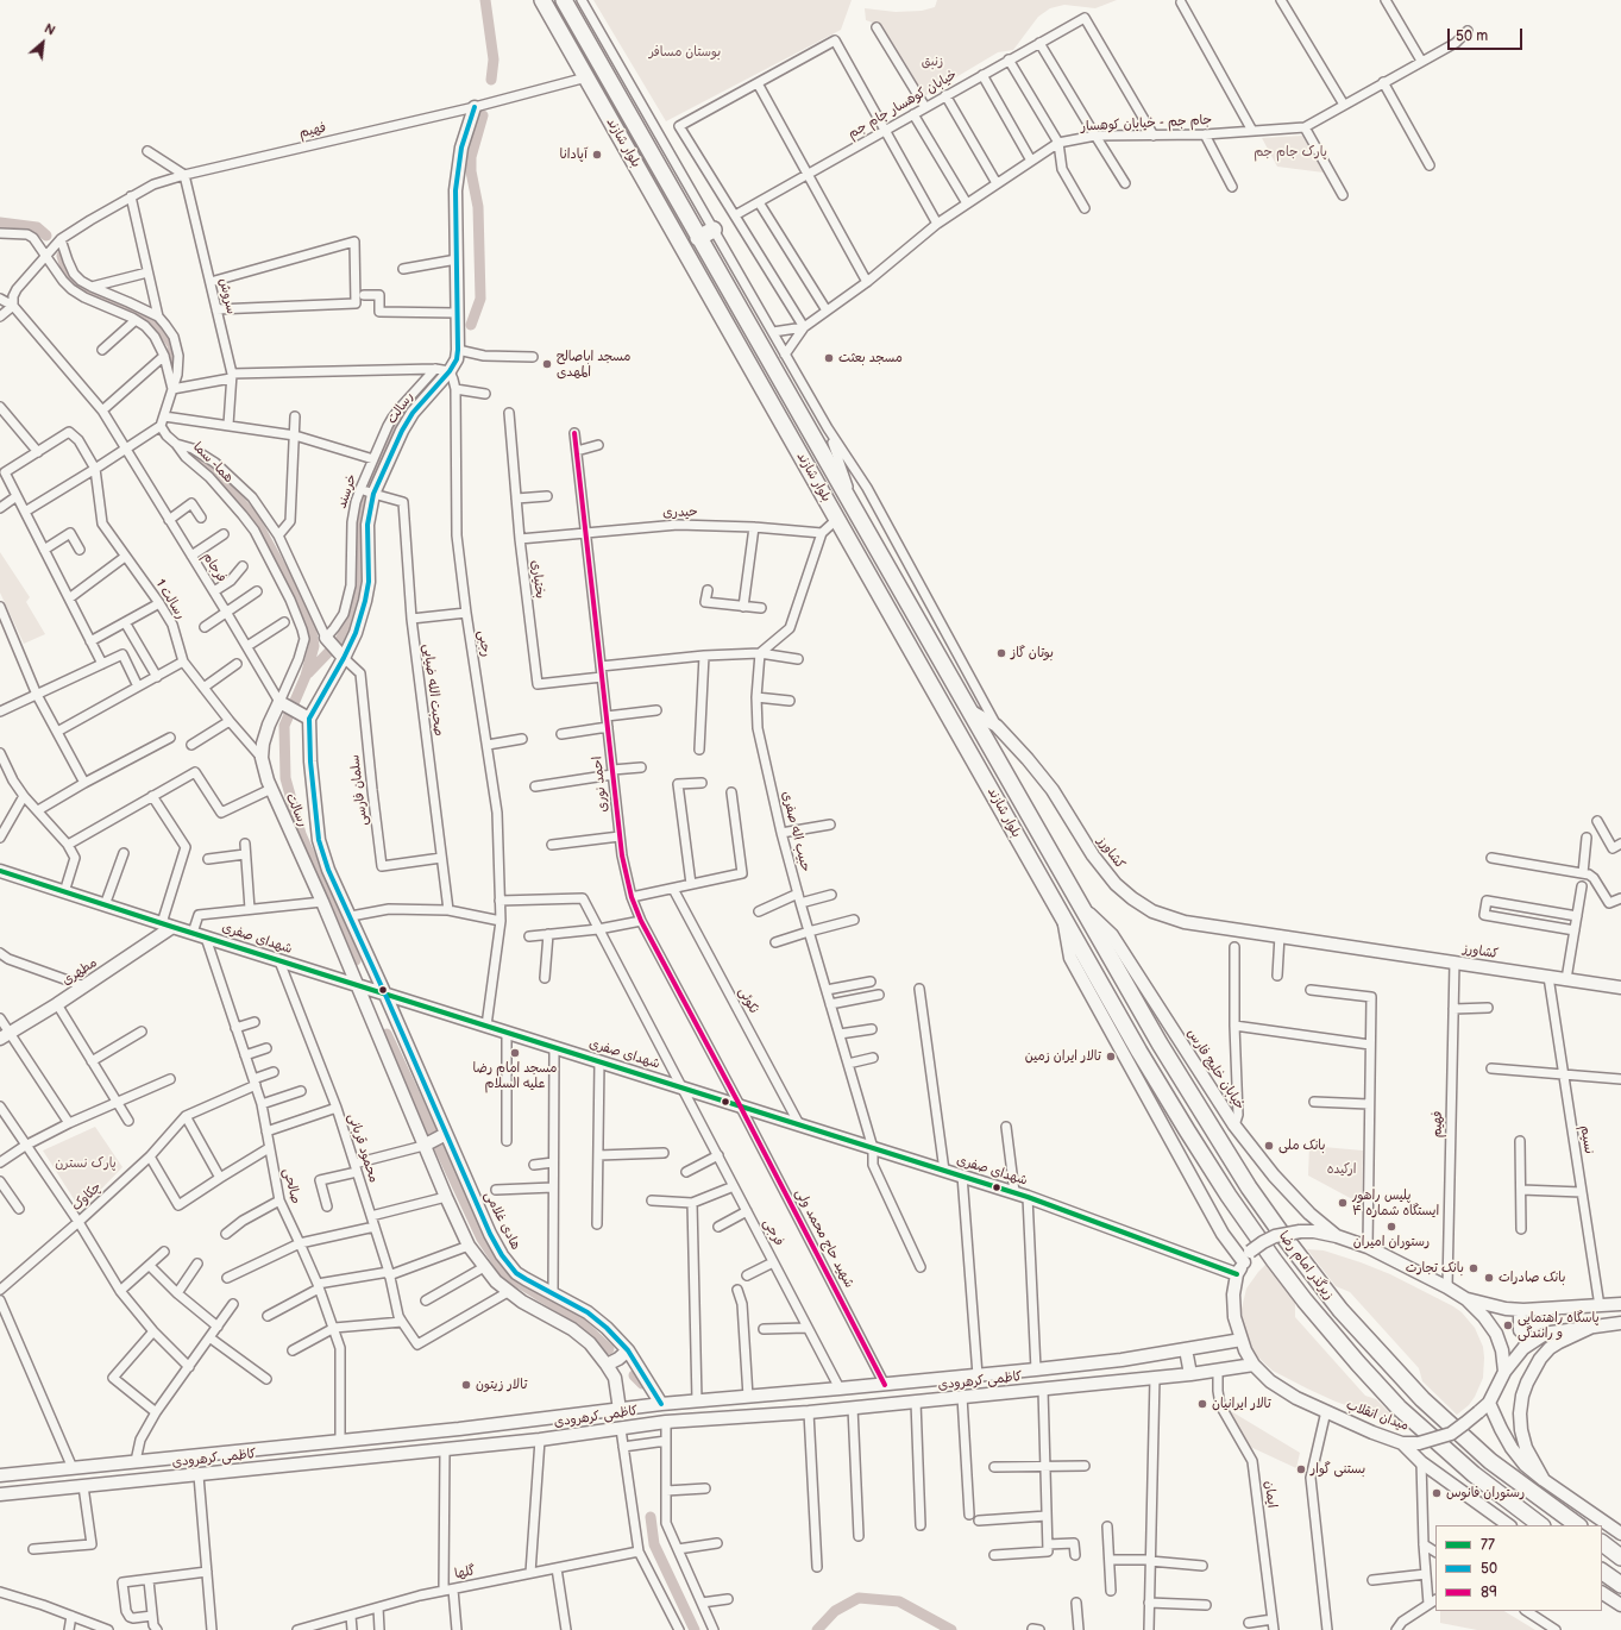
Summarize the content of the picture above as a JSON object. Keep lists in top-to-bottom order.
{
  "streets": {
    "highway": ["بلوار شازند", "زیرگذر امام رضا"],
    "main road": [
      "رسالت",
      "کشاورز",
      "شهدای صفری",
      "مطهری",
      "خیابان خلیج فارس",
      "هادی غلامی",
      "کاظمی کرهرودی",
      "میدان انقلاب"
    ],
    "street": [
      "خیابان کوهسار جام جم",
      "جام جم - خیابان کوهسار",
      "فهیم",
      "سروش",
      "هما- سما",
      "خرسند",
      "حیدری",
      "فرجام",
      "بختیاری",
      "رسالت 1",
      "رجبی",
      "صحبت الله ضیایی",
      "احمد نوری",
      "سلمان فارسی",
      "حبیب اله صفری",
      "نکوئی",
      "نسیم",
      "محمود قربانی",
      "صالحی",
      "چکاوک",
      "فرجی",
      "شهید حاج محمد ولی",
      "ایمان",
      "گلها"
    ]
  },
  "crossings": [
    ["خیابان کوهسار جام جم", "جام جم - خیابان کوهسار"],
    ["فهیم", "بلوار شازند"],
    ["فهیم", "سروش"],
    ["فهیم", "رسالت"],
    ["فهیم", "کشاورز"],
    ["فهیم", "میدان انقلاب"],
    ["بلوار شازند", "کشاورز"],
    ["بلوار شازند", "خیابان خلیج فارس"],
    ["بلوار شازند", "زیرگذر امام رضا"],
    ["رسالت", "هما- سما"],
    ["رسالت", "فرجام"],
    ["رسالت", "رسالت 1"],
    ["رسالت", "رجبی"],
    ["رسالت", "صحبت الله ضیایی"],
    ["رسالت", "سلمان فارسی"],
    ["رسالت", "شهدای صفری"],
    ["رسالت", "هادی غلامی"],
    ["هما- سما", "خرسند"],
    ["هما- سما", "فرجام"],
    ["حیدری", "بختیاری"],
    ["حیدری", "احمد نوری"],
    ["بختیاری", "احمد نوری"],
    ["رجبی", "شهدای صفری"],
    ["رجبی", "فرجی"],
    ["صحبت الله ضیایی", "سلمان فارسی"],
    ["احمد نوری", "شهدای صفری"],
    ["احمد نوری", "شهید حاج محمد ولی"],
    ["حبیب اله صفری", "شهدای صفری"],
    ["کشاورز", "نسیم"],
    ["شهدای صفری", "مطهری"],
    ["شهدای صفری", "نکوئی"],
    ["شهدای صفری", "محمود قربانی"],
    ["شهدای صفری", "صالحی"],
    ["شهدای صفری", "هادی غلامی"],
    ["شهدای صفری", "فرجی"],
    ["شهدای صفری", "شهید حاج محمد ولی"],
    ["شهدای صفری", "میدان انقلاب"],
    ["خیابان خلیج فارس", "میدان انقلاب"],
    ["صالحی", "کاظمی کرهرودی"],
    ["هادی غلامی", "کاظمی کرهرودی"],
    ["فرجی", "کاظمی کرهرودی"],
    ["شهید حاج محمد ولی", "کاظمی کرهرودی"],
    ["کاظمی کرهرودی", "میدان انقلاب"],
    ["کاظمی کرهرودی", "ایمان"]
  ],
  "parks": [
    "بوستان مسافر",
    "زنبق",
    "پارک جام جم",
    "پارک نسترن",
    "ارکیده"
  ],
  "places": [
    "آپادانا",
    "مسجد بعثت",
    "مسجد اباصالح المهدی",
    "بوتان گاز",
    "مسجد امام رضا علیه السلام",
    "تالار ایران زمین",
    "بانک ملی",
    "پلیس راهور ایستگاه شماره ۴",
    "رستوران امیران",
    "بانک تجارت",
    "بانک صادرات",
    "پاسگاه راهنمایی و رانندگی",
    "تالار زیتون",
    "تالار ایرانیان",
    "بستنی گوار",
    "رستوران فانوس"
  ],
  "lines": ["transit line 50", "transit line 89", "transit line 77"],
  "legend": ["77", "50", "89"],
  "scale_bar": "50 m",
  "north": "top right"
}
